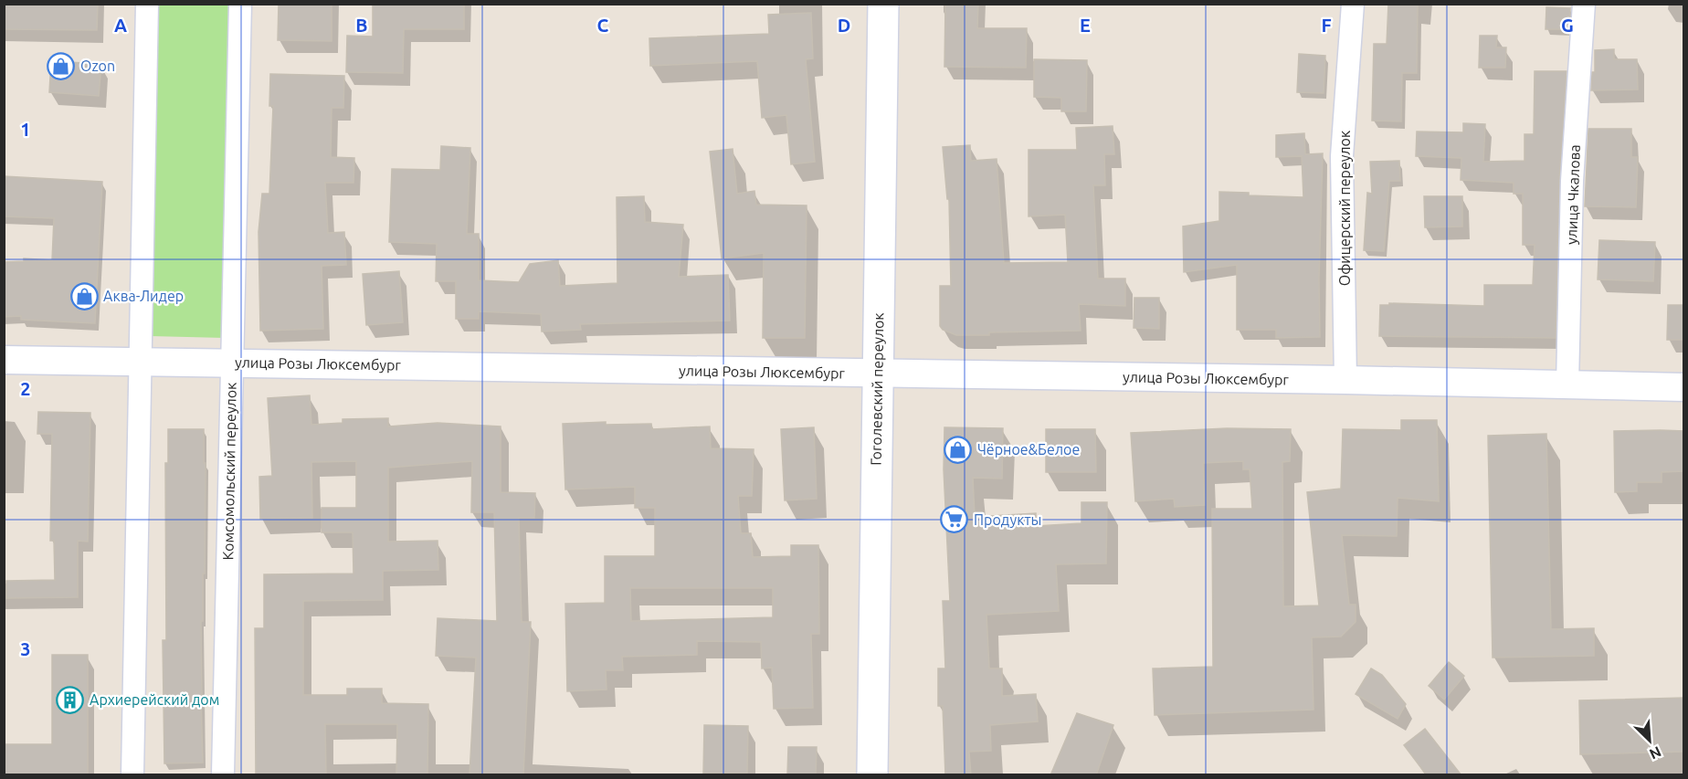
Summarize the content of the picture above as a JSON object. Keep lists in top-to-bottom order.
{
  "streets": {
    "main road": ["Гоголевский переулок"],
    "street": [
      "улица Чкалова",
      "Офицерский переулок",
      "улица Розы Люксембург",
      "Комсомольский переулок"
    ]
  },
  "crossings": [
    ["улица Чкалова", "улица Розы Люксембург"],
    ["Офицерский переулок", "улица Розы Люксембург"],
    ["улица Розы Люксембург", "Гоголевский переулок"],
    ["улица Розы Люксембург", "Комсомольский переулок"]
  ],
  "places": {
    "shop": ["Ozon", "Аква-Лидер", "Чёрное&Белое"],
    "supermarket": ["Продукты"],
    "building": ["Архиерейский дом"]
  },
  "north": "bottom right",
  "grid": {
    "columns": [
      "A",
      "B",
      "C",
      "D",
      "E",
      "F",
      "G"
    ],
    "rows": ["1", "2", "3"]
  }
}
